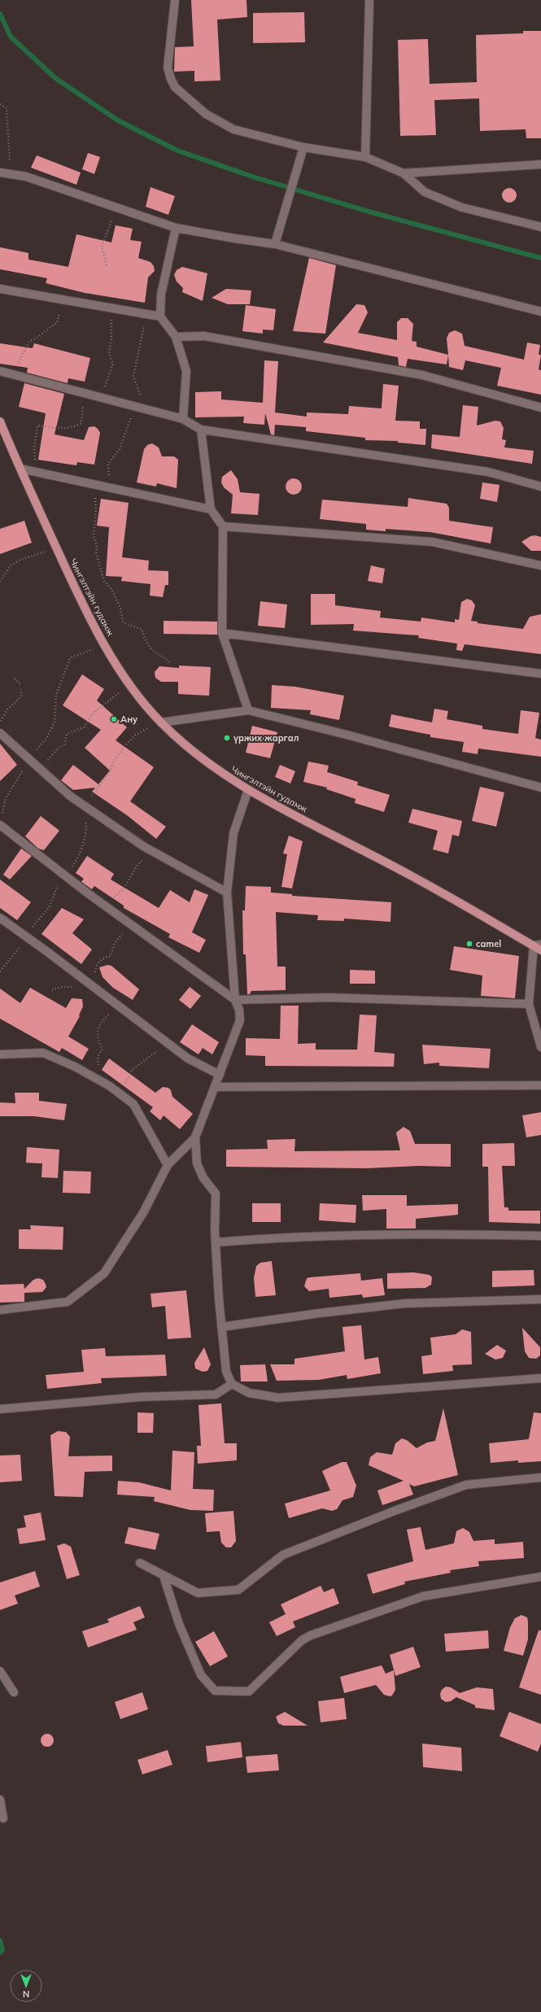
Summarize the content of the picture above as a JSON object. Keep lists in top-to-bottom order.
{
  "streets": {
    "main road": ["Чингэлтэйн гудамж"]
  },
  "places": ["Ану", "үржих жаргал", "camel"],
  "north": "bottom"
}
